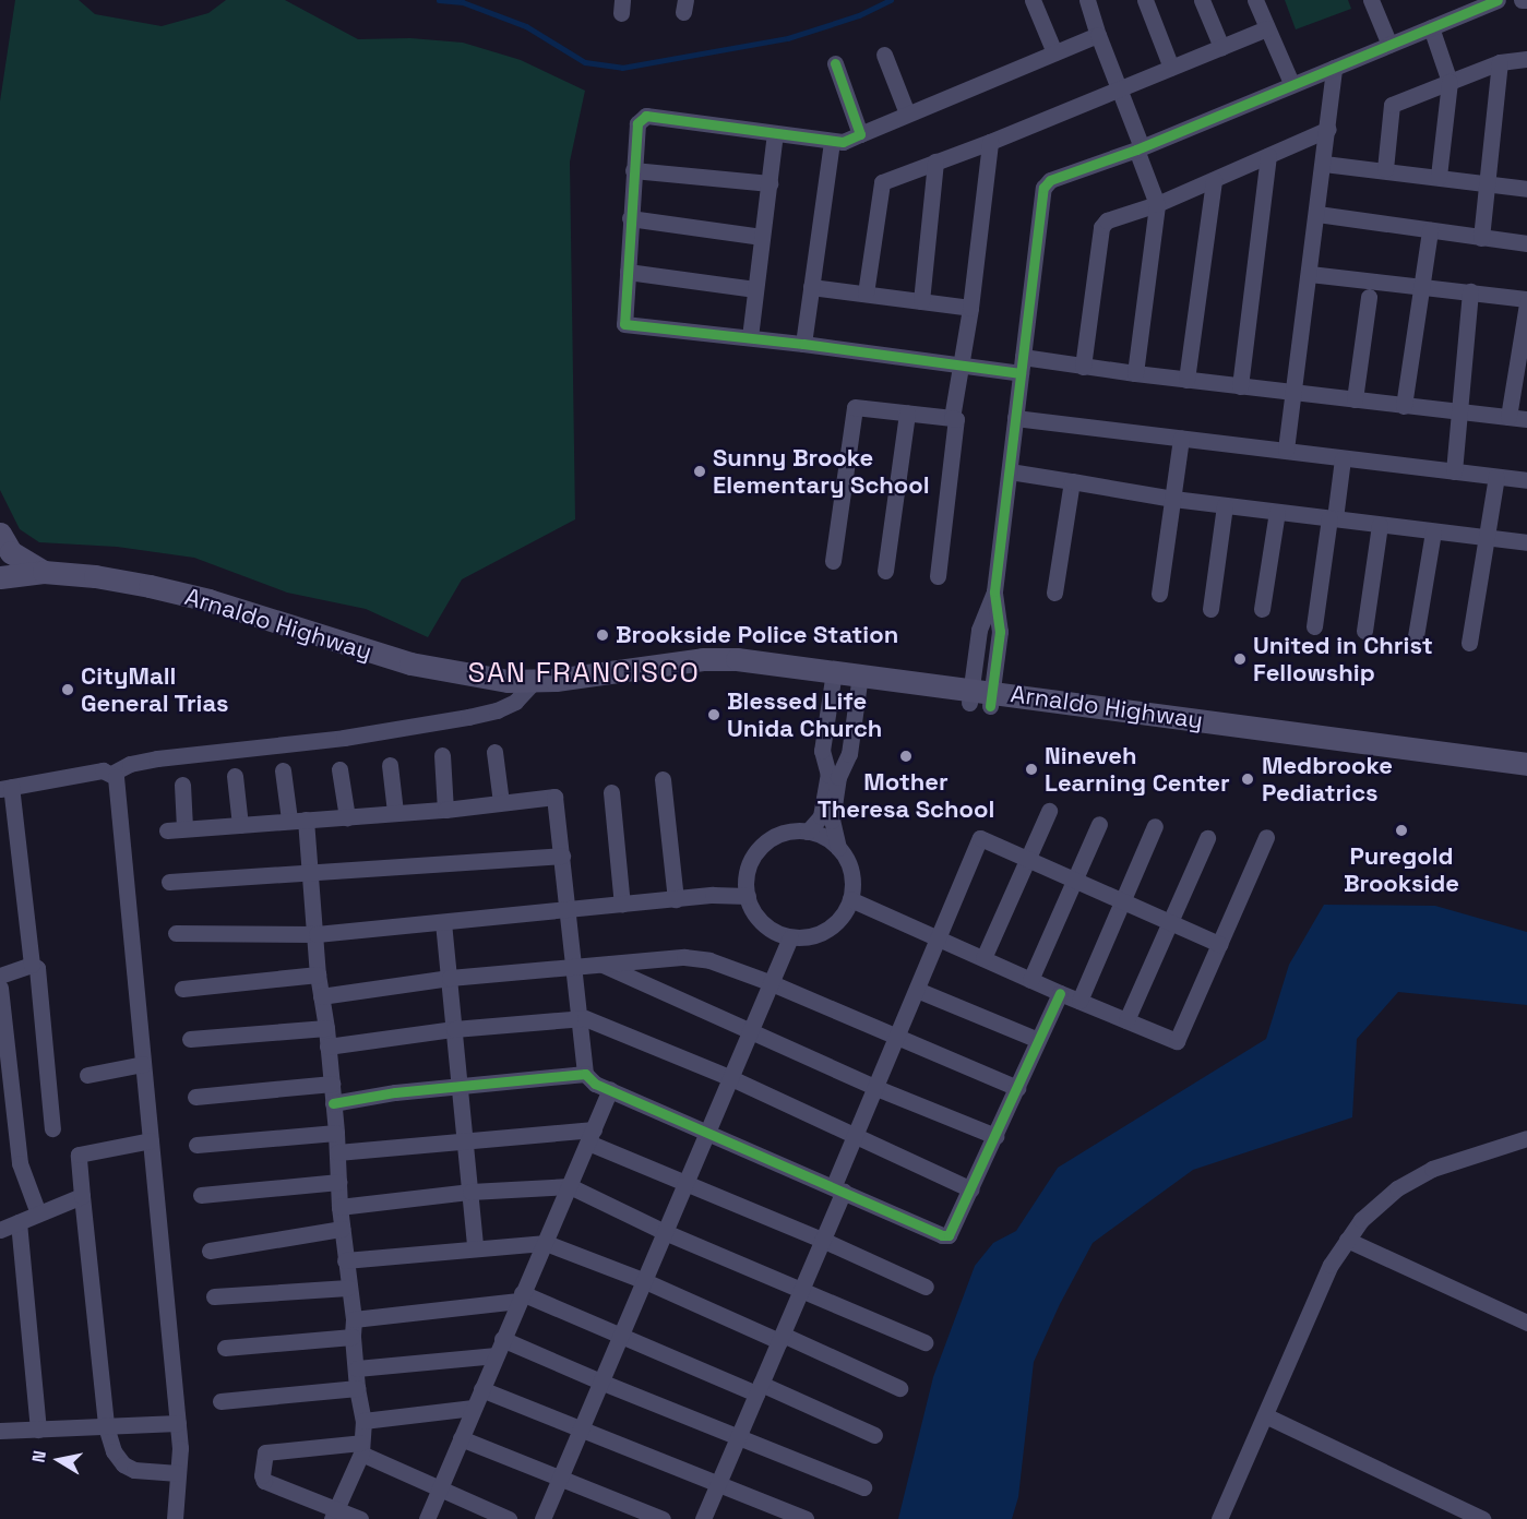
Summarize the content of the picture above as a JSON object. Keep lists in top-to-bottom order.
{
  "streets": {
    "main road": ["Arnaldo Highway"]
  },
  "districts": ["SAN FRANCISCO"],
  "places": [
    "Sunny Brooke Elementary School",
    "Brookside Police Station",
    "United in Christ Fellowship",
    "CityMall General Trias",
    "Blessed Life Unida Church",
    "Mother Theresa School",
    "Nineveh Learning Center",
    "Medbrooke Pediatrics",
    "Puregold Brookside"
  ],
  "north": "left"
}
